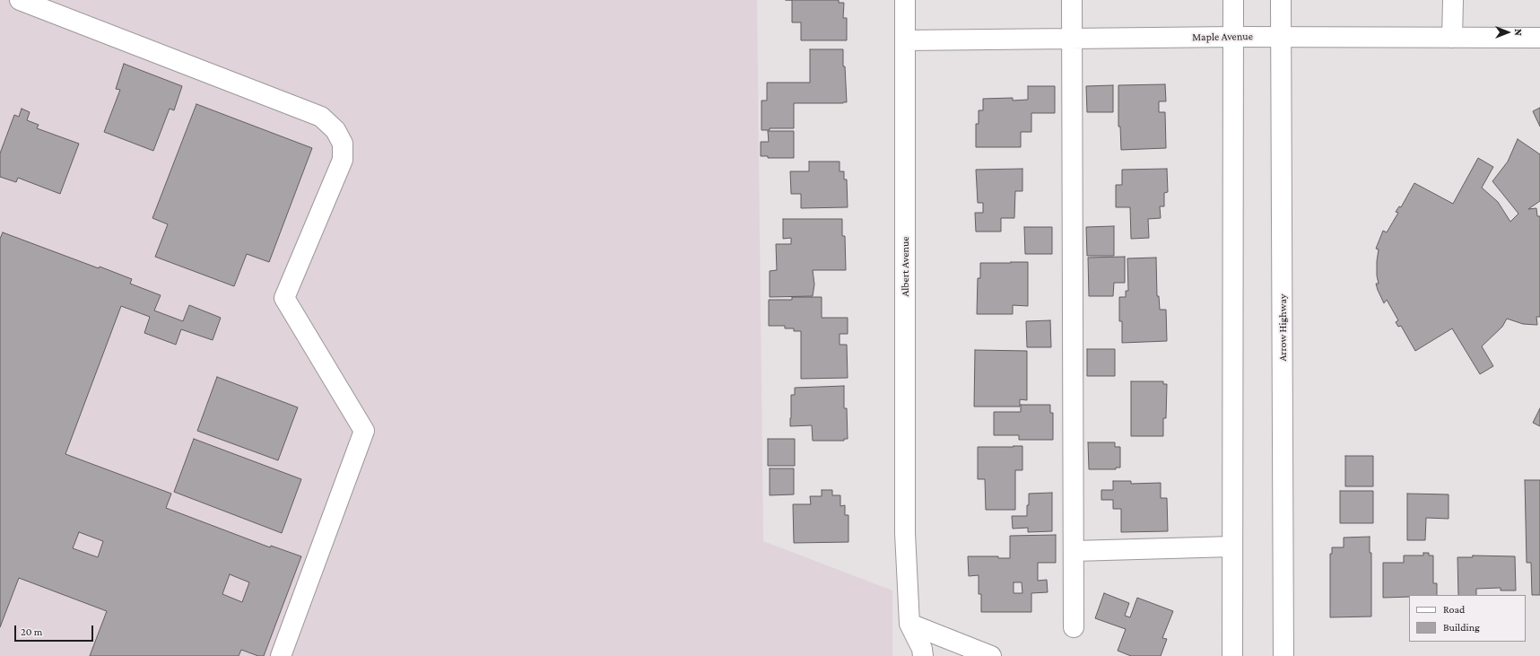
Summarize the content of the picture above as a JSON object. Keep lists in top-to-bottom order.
{
  "streets": {
    "main road": ["Maple Avenue", "Albert Avenue", "Arrow Highway"]
  },
  "crossings": [
    ["Maple Avenue", "Albert Avenue"],
    ["Maple Avenue", "Arrow Highway"]
  ],
  "legend": ["Road", "Building"],
  "scale_bar": "20 m",
  "north": "right"
}
